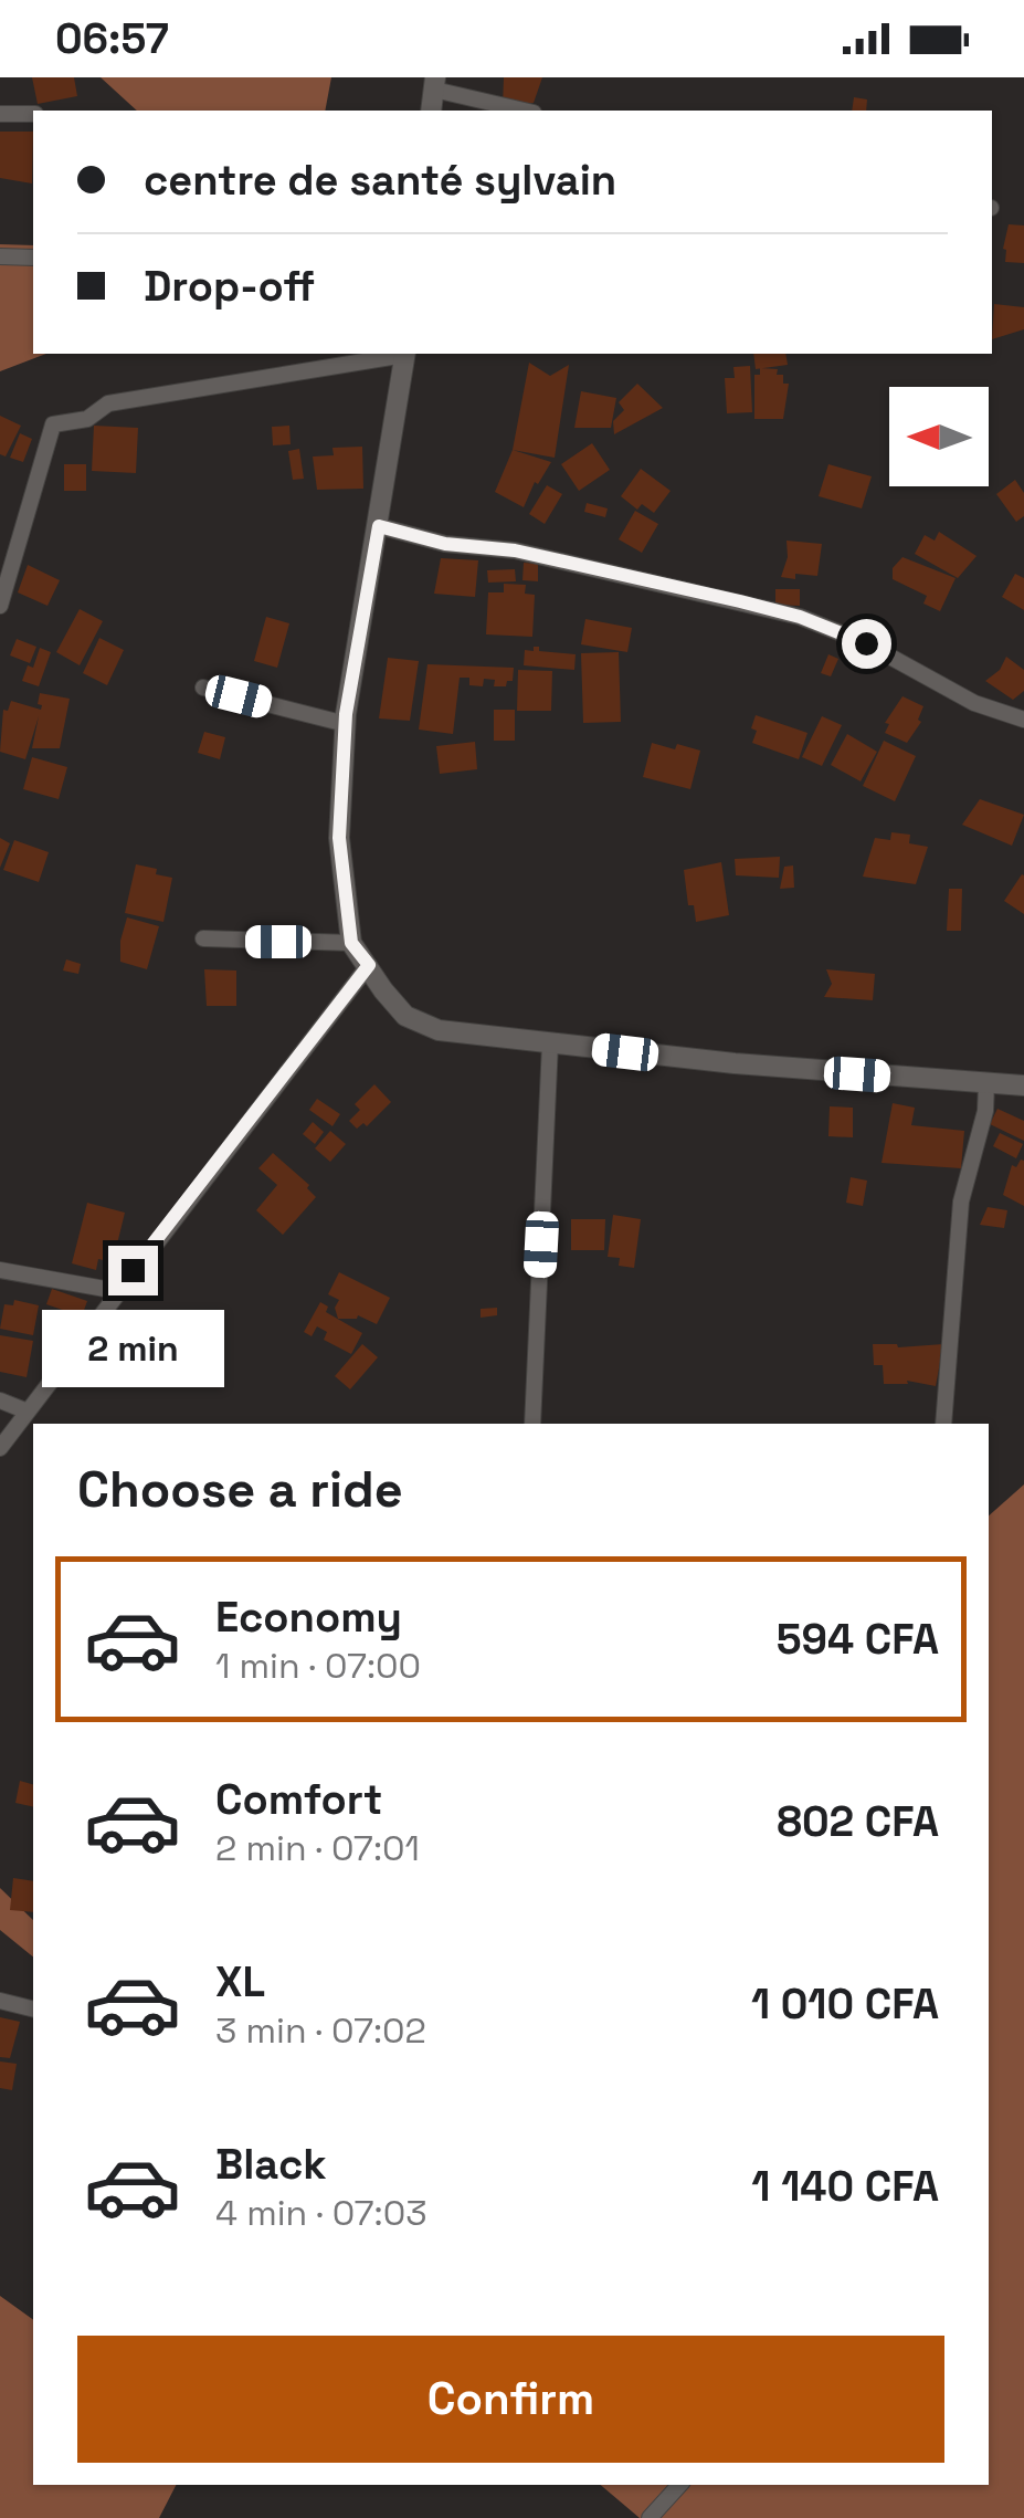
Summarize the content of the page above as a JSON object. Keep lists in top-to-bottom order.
{
  "north": "left",
  "page": {
    "status": "06:57",
    "banner": ["centre de santé sylvain", "Drop-off"],
    "bubble": "2 min",
    "heading": "Choose a ride",
    "list": [
      {
        "name": "Economy",
        "note": "1 min · 07:00",
        "value": "594 CFA"
      },
      {
        "name": "Comfort",
        "note": "2 min · 07:01",
        "value": "802 CFA"
      },
      {
        "name": "XL",
        "note": "3 min · 07:02",
        "value": "1 010 CFA"
      },
      {
        "name": "Black",
        "note": "4 min · 07:03",
        "value": "1 140 CFA"
      }
    ],
    "buttons": "Confirm"
  }
}
